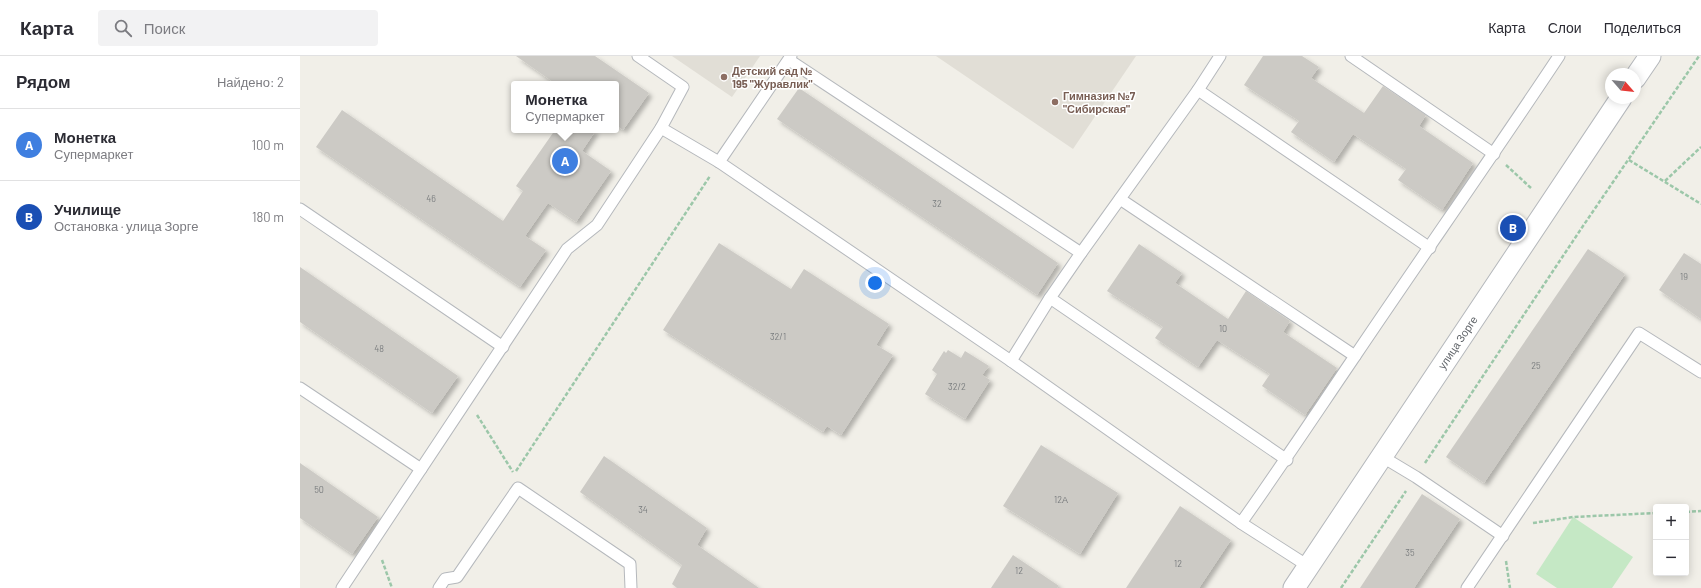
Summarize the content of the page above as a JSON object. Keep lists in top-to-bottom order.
{
  "streets": {
    "street": ["улица Зорге"]
  },
  "places": ["Детский сад № 195 \"Журавлик\"", "Гимназия №7 \"Сибирская\""],
  "house_numbers": [
    "46",
    "32",
    "19",
    "10",
    "32/1",
    "48",
    "25",
    "32/2",
    "50",
    "12А",
    "34",
    "35",
    "12",
    "12"
  ],
  "north": "bottom right",
  "page": {
    "header": "Карта",
    "search": "Поиск",
    "nav": ["Карта", "Слои", "Поделиться"],
    "heading": ["Рядом", "Найдено: 2"],
    "popup": ["Монетка", "Супермаркет"],
    "list": [
      {
        "mark": "A",
        "name": "Монетка",
        "note": "Супермаркет",
        "value": "100 m"
      },
      {
        "mark": "B",
        "name": "Училище",
        "note": "Остановка · улица Зорге",
        "value": "180 m"
      }
    ],
    "pins": ["A", "B"],
    "map_buttons": ["+", "−"]
  }
}
